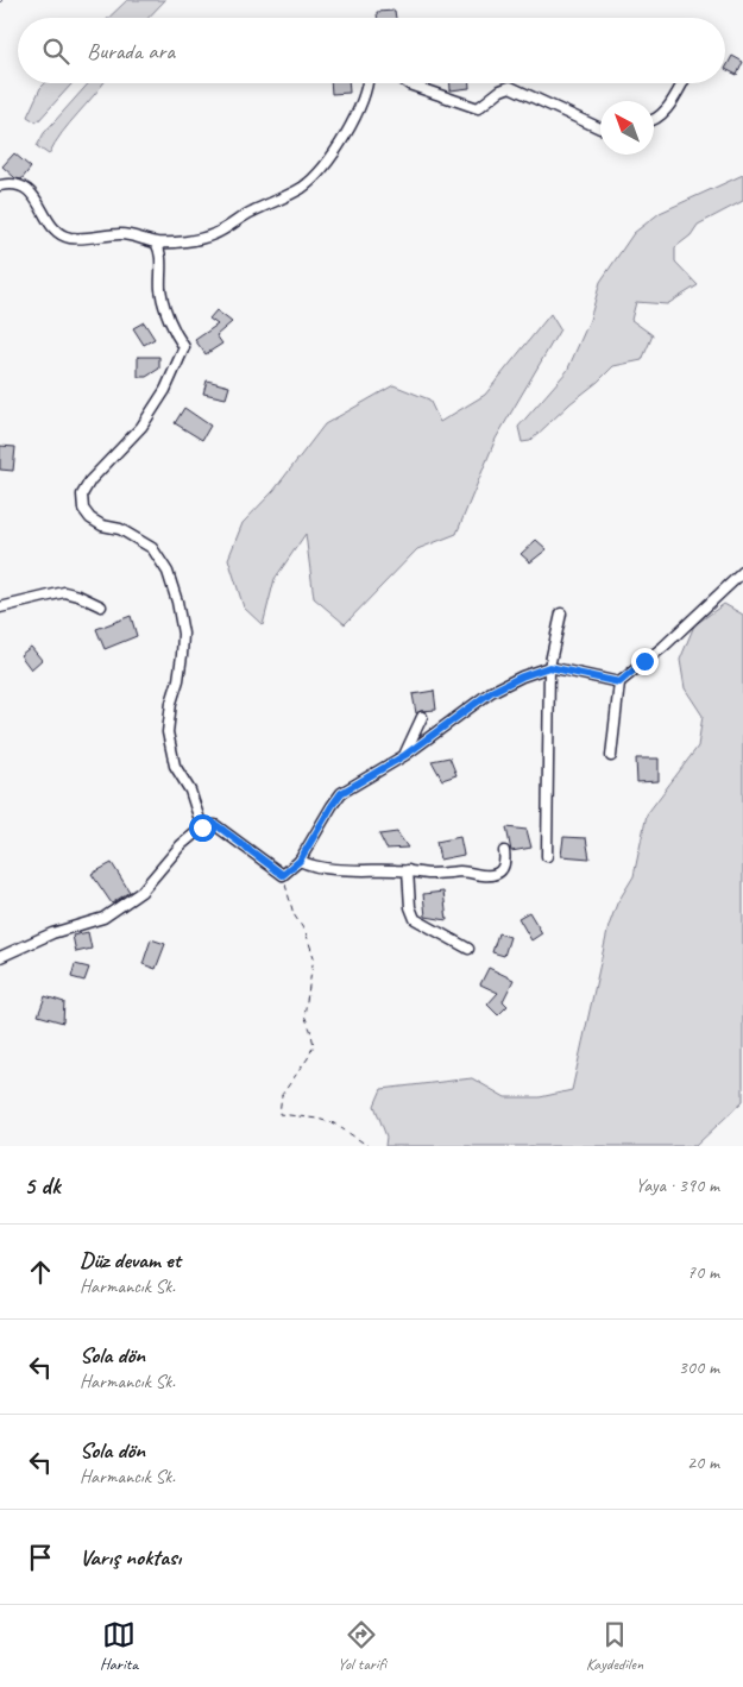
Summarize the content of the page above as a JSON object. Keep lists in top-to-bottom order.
{
  "north": "top left",
  "page": {
    "search": "Burada ara",
    "heading": ["5 dk", "Yaya · 390 m"],
    "list": [
      ["Düz devam et", "Harmancık Sk.", "70 m"],
      ["Sola dön", "Harmancık Sk.", "300 m"],
      ["Sola dön", "Harmancık Sk.", "20 m"],
      "Varış noktası"
    ],
    "nav": ["Harita", "Yol tarifi", "Kaydedilen"]
  }
}
